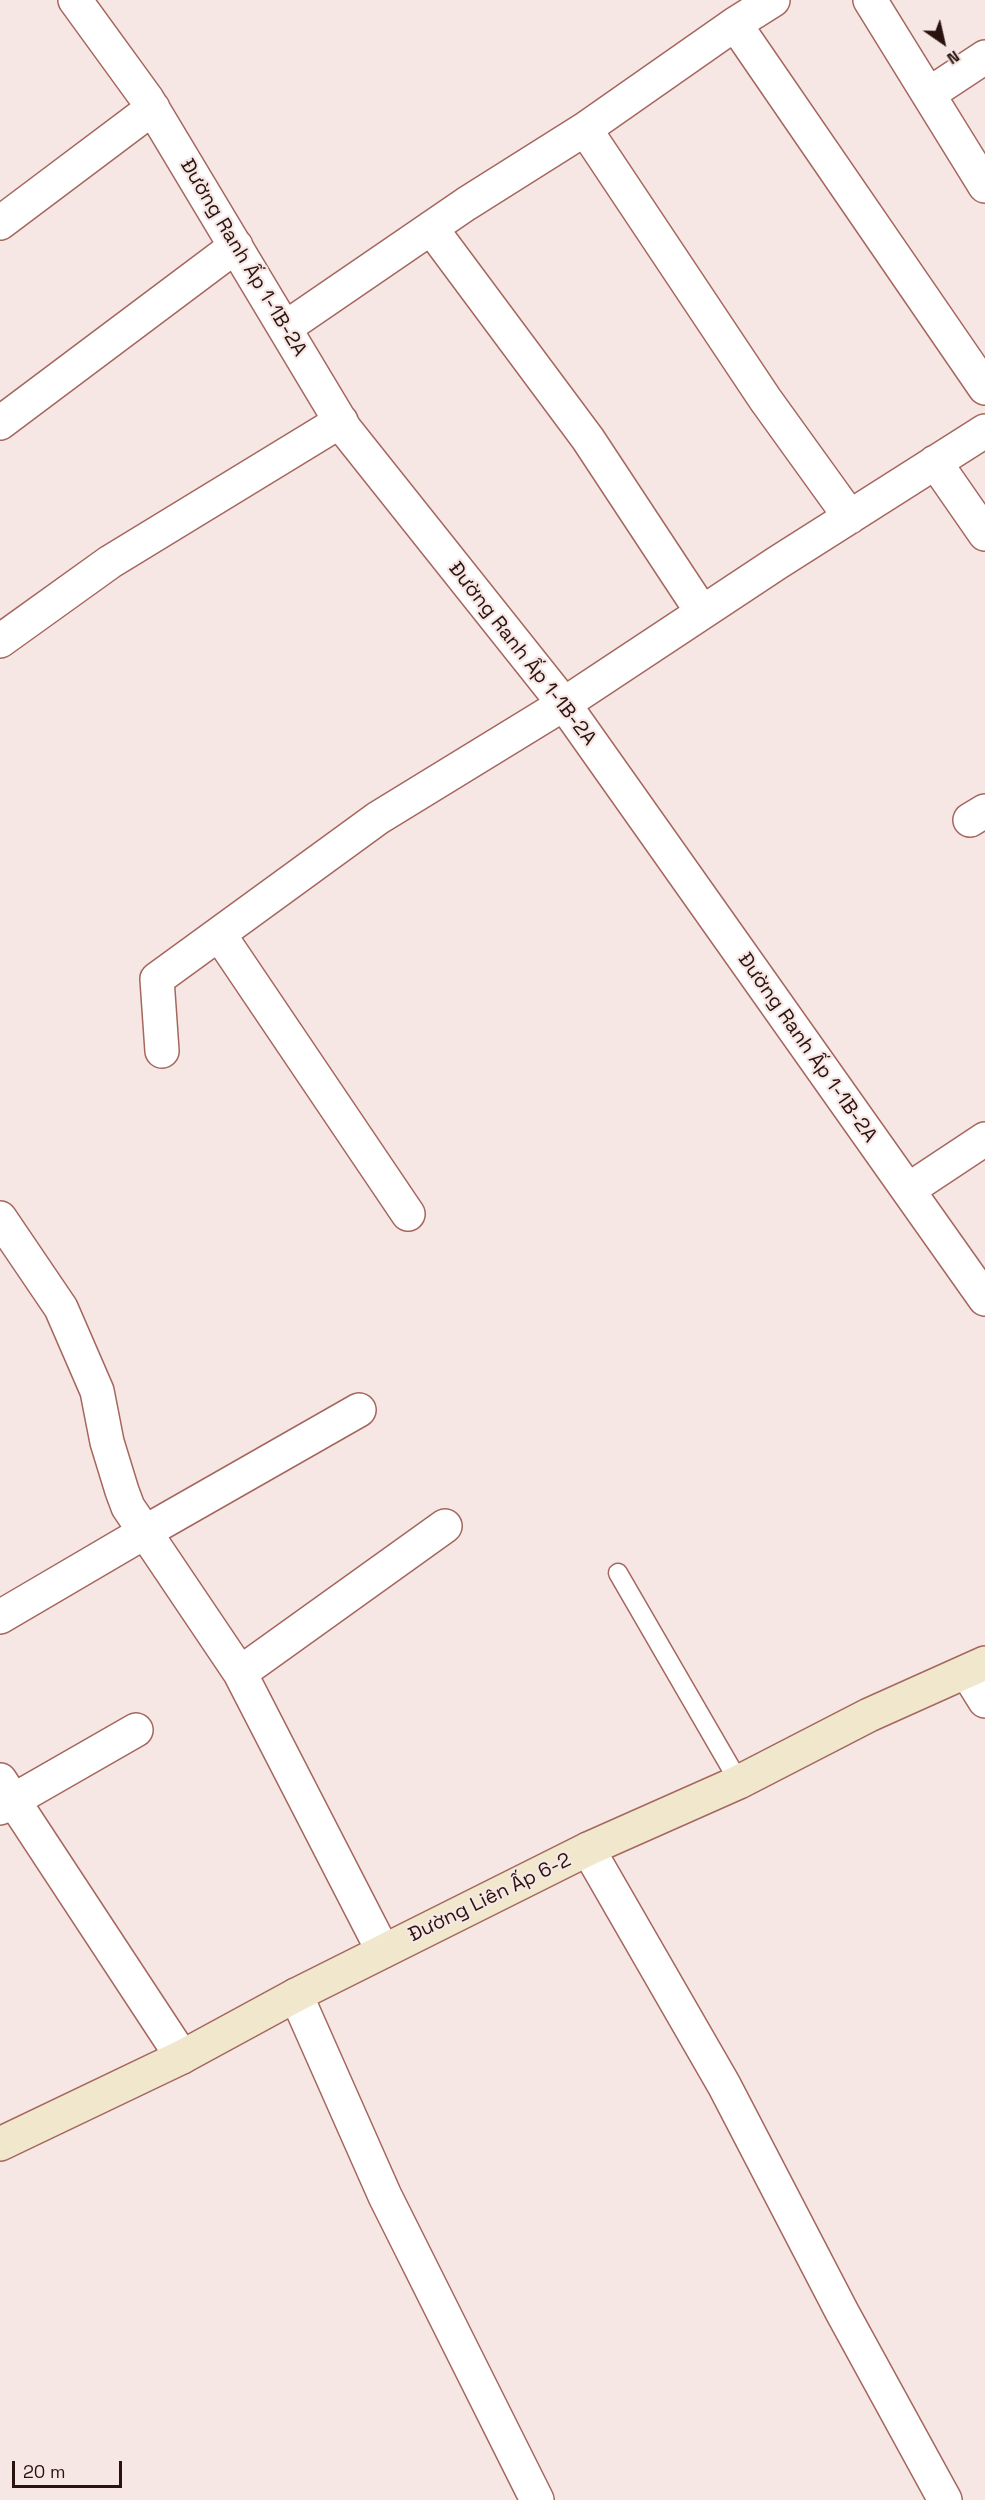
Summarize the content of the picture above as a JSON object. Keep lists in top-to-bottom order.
{
  "streets": {
    "street": ["Đường Ranh Ấp 1-1B-2A", "Đường Liên Ấp 6-2"]
  },
  "scale_bar": "20 m",
  "north": "bottom right"
}
